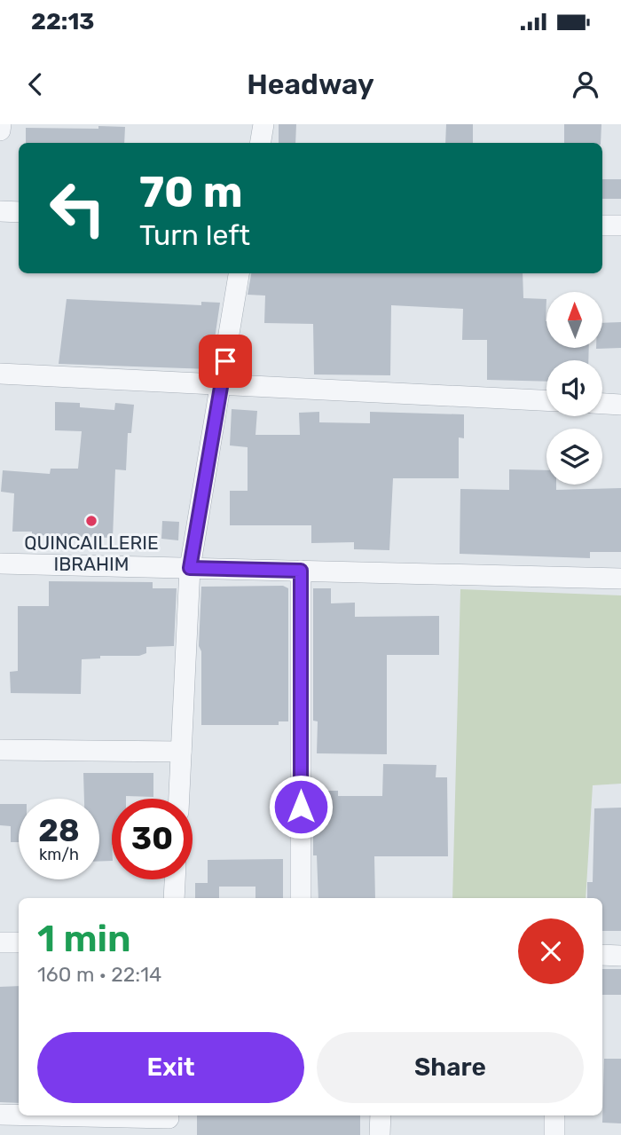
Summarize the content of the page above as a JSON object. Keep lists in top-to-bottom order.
{
  "places": ["QUINCAILLERIE IBRAHIM"],
  "north": "top",
  "page": {
    "status": "22:13",
    "header": "Headway",
    "turn": ["70 m", "Turn left"],
    "speed": "28 km/h",
    "limit": "30",
    "heading": ["1 min", "160 m · 22:14"],
    "buttons": ["Exit", "Share"]
  }
}
